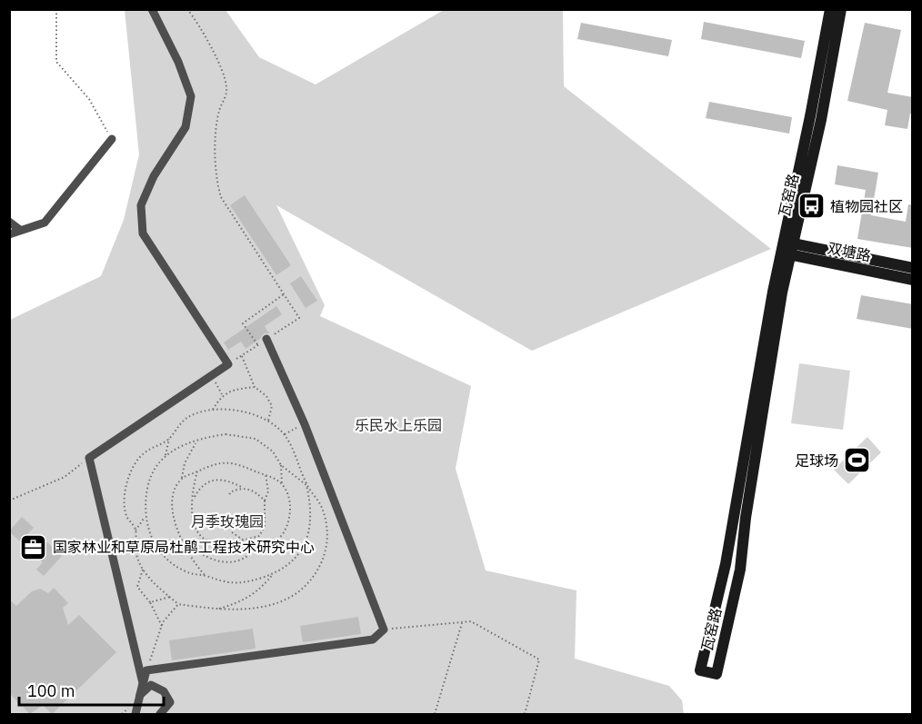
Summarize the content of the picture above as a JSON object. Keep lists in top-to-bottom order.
{
  "streets": {
    "main road": ["瓦窑路", "双塘路"]
  },
  "crossings": [
    ["瓦窑路", "双塘路"]
  ],
  "parks": ["乐民水上乐园", "月季玫瑰园"],
  "places": {
    "bus stop": ["植物园社区"],
    "sports": ["足球场"],
    "office": ["国家林业和草原局杜鹃工程技术研究中心"]
  },
  "scale_bar": "100 m"
}
